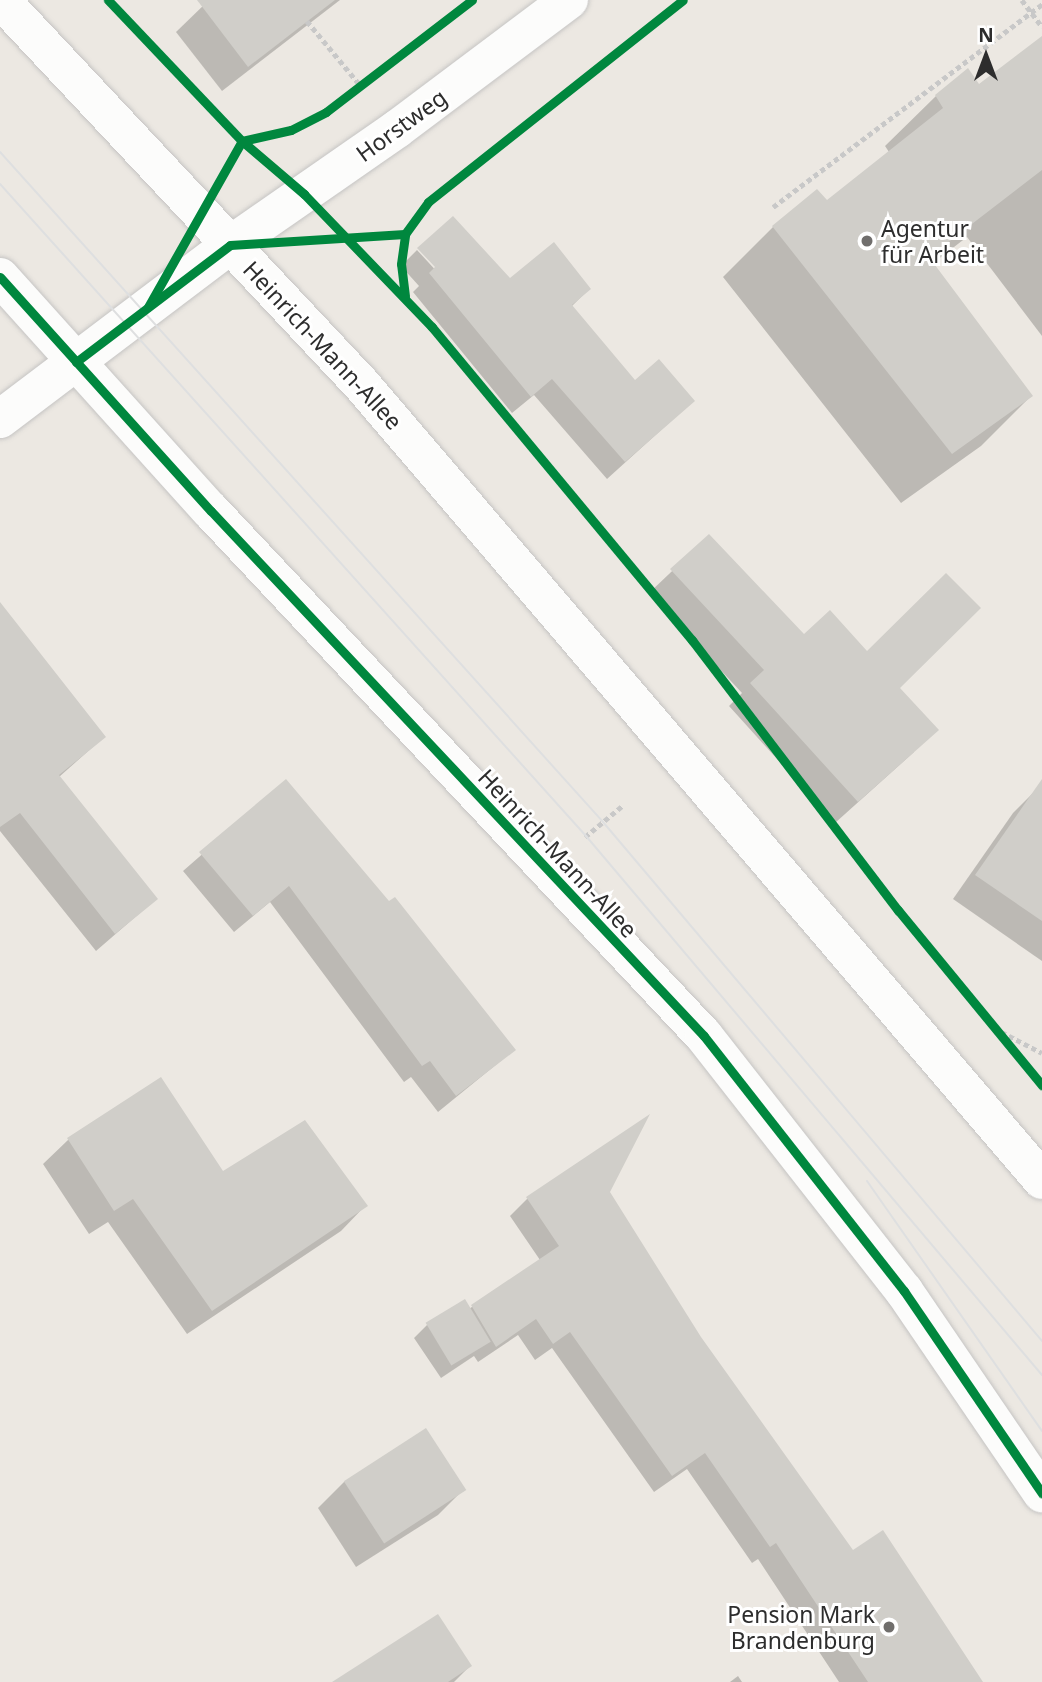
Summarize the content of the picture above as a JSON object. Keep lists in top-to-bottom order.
{
  "streets": {
    "street": ["Horstweg", "Heinrich-Mann-Allee"]
  },
  "crossings": [
    ["Horstweg", "Heinrich-Mann-Allee"]
  ],
  "places": ["Agentur für Arbeit", "Pension Mark Brandenburg"],
  "north": "top"
}
